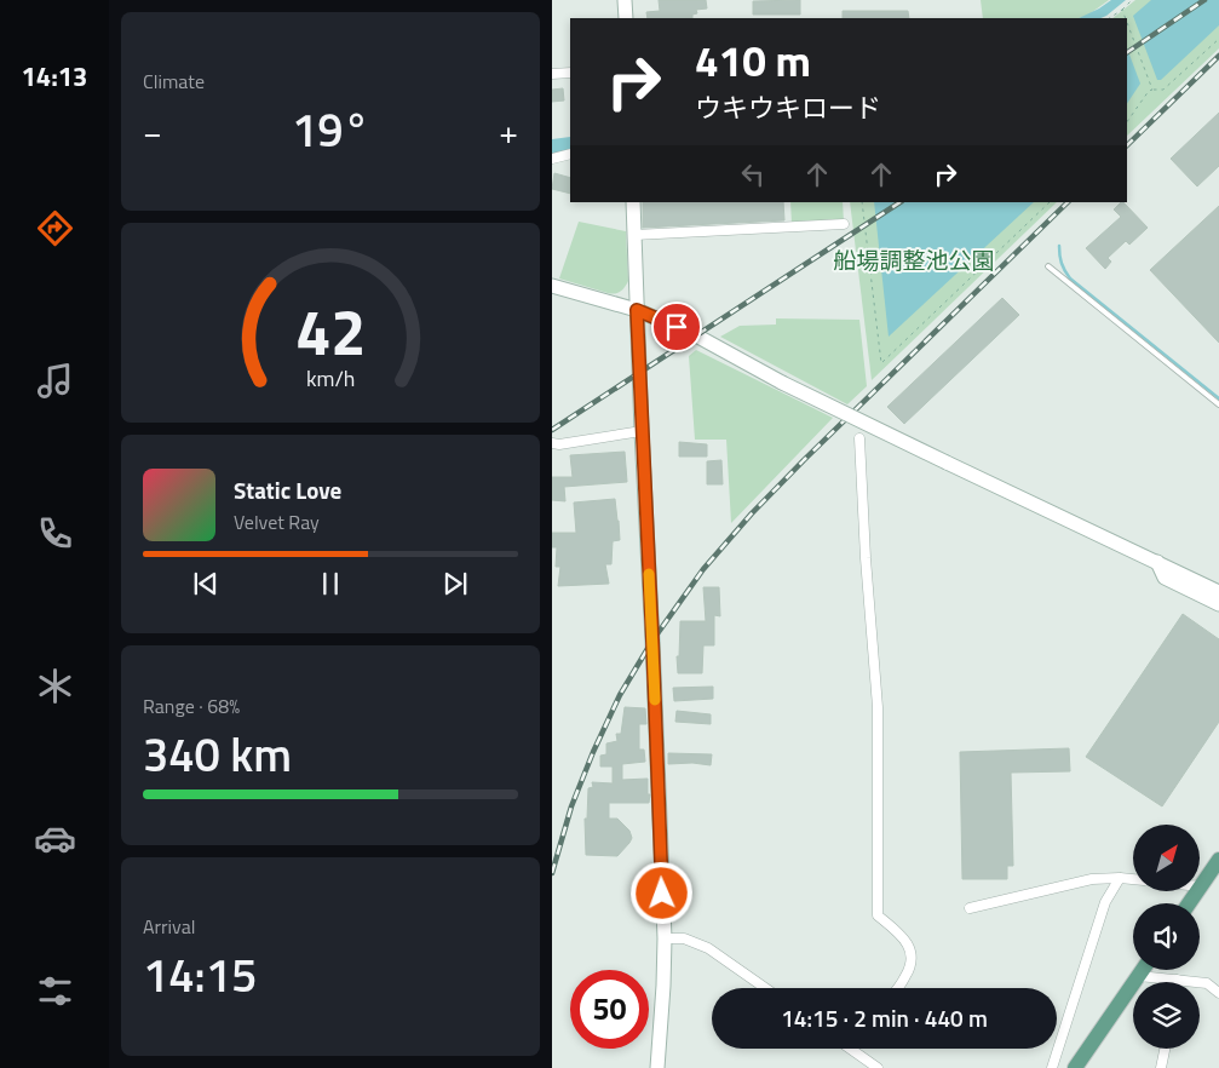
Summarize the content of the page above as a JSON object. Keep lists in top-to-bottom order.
{
  "parks": ["船場調整池公園"],
  "north": "top right",
  "page": {
    "tabs": "14:13",
    "tile": [
      "Climate",
      ["Range · 68%", "340 km"],
      ["Arrival", "14:15"]
    ],
    "turn": ["410 m", "ウキウキロード"],
    "heat": ["−", "19°", "+"],
    "song": ["Static Love", "Velvet Ray"],
    "limit": "50",
    "trip": "14:15 · 2 min · 440 m",
    "gauge": ["42", "km/h"]
  }
}
